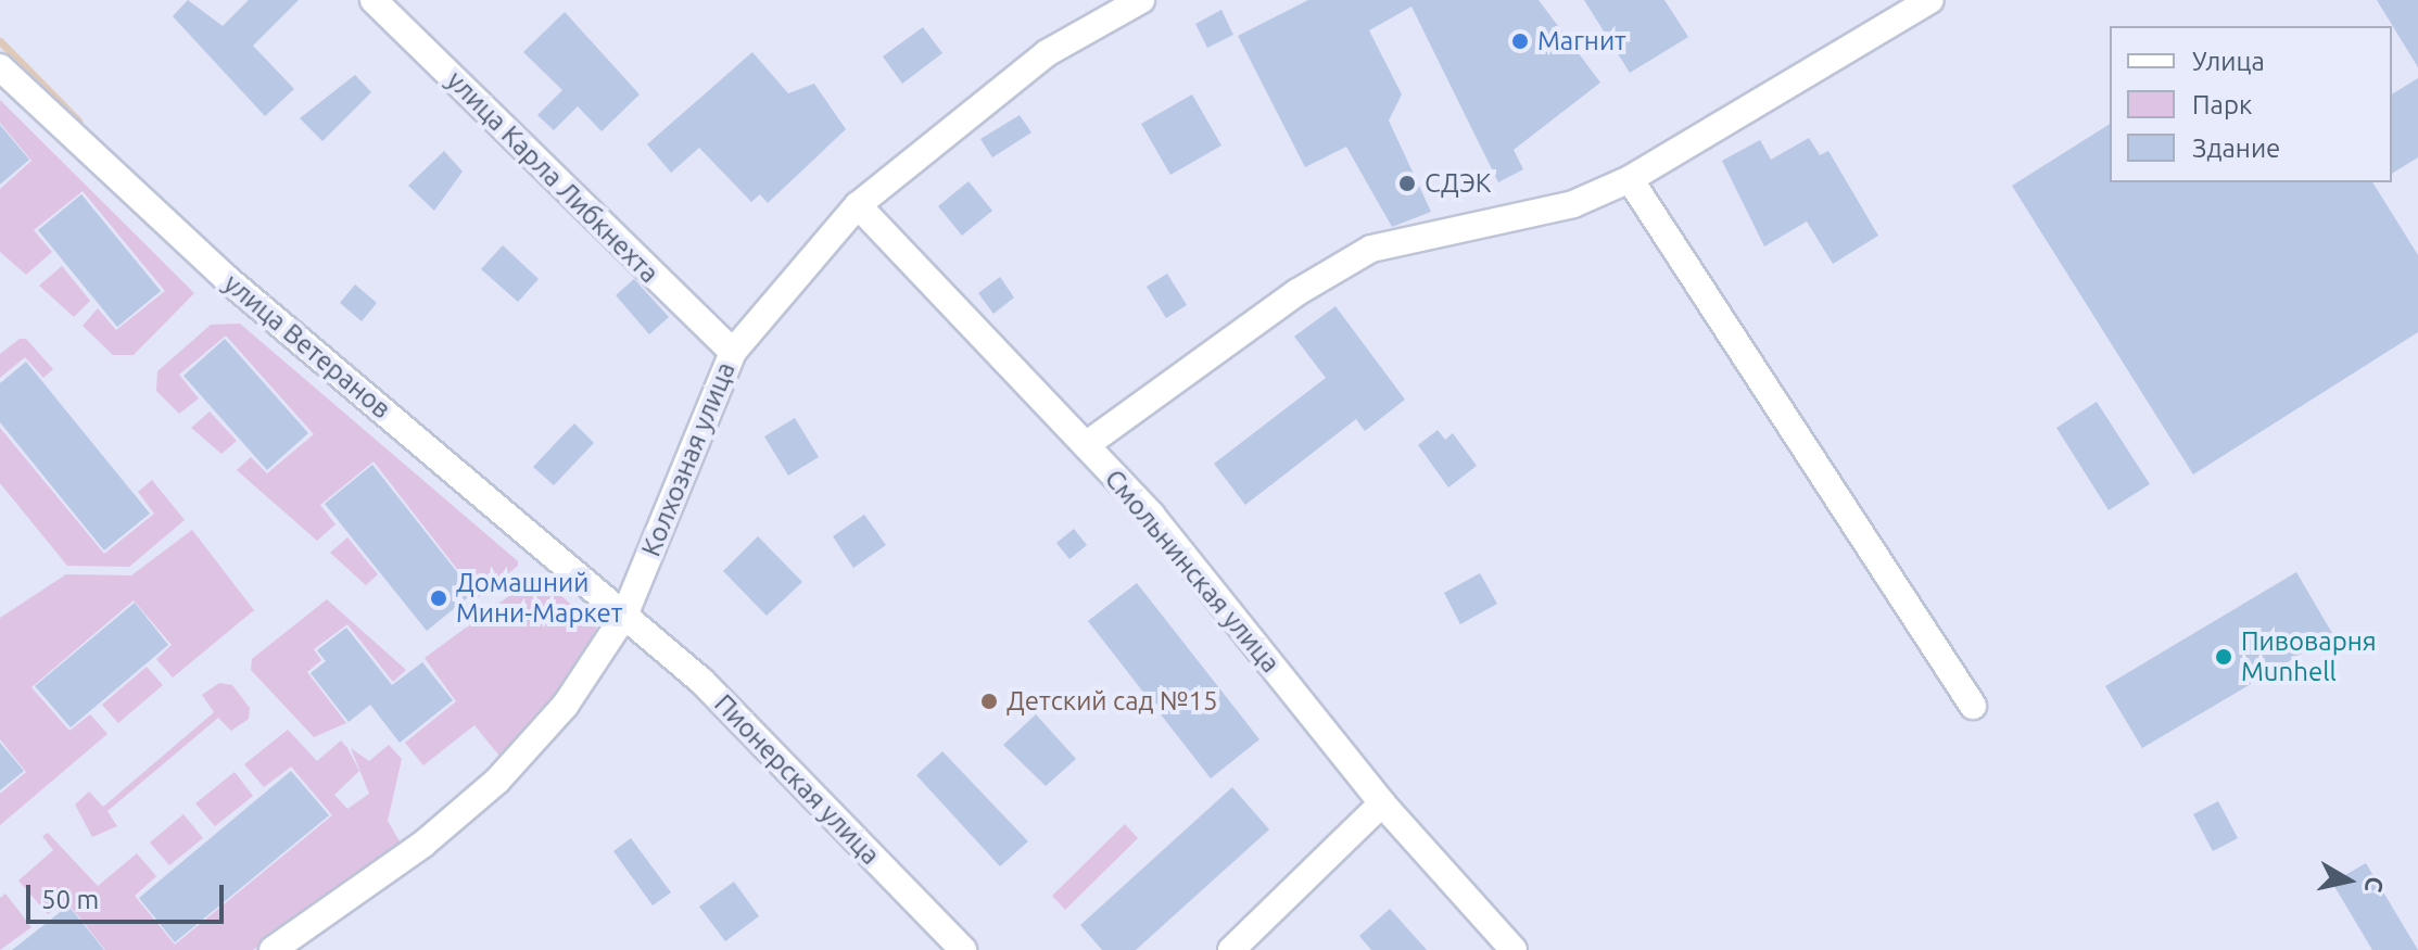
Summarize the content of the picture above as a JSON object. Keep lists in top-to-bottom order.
{
  "streets": {
    "street": [
      "улица Карла Либкнехта",
      "улица Ветеранов",
      "Колхозная улица",
      "Смольнинская улица",
      "Пионерская улица"
    ]
  },
  "crossings": [
    ["улица Карла Либкнехта", "Колхозная улица"],
    ["улица Ветеранов", "Колхозная улица"],
    ["улица Ветеранов", "Пионерская улица"],
    ["Колхозная улица", "Смольнинская улица"],
    ["Колхозная улица", "Пионерская улица"]
  ],
  "places": [
    "Магнит",
    "СДЭК",
    "Домашний Мини-Маркет",
    "Пивоварня Munhell",
    "Детский сад №15"
  ],
  "legend": ["Улица", "Парк", "Здание"],
  "scale_bar": "50 m",
  "north": "right"
}
